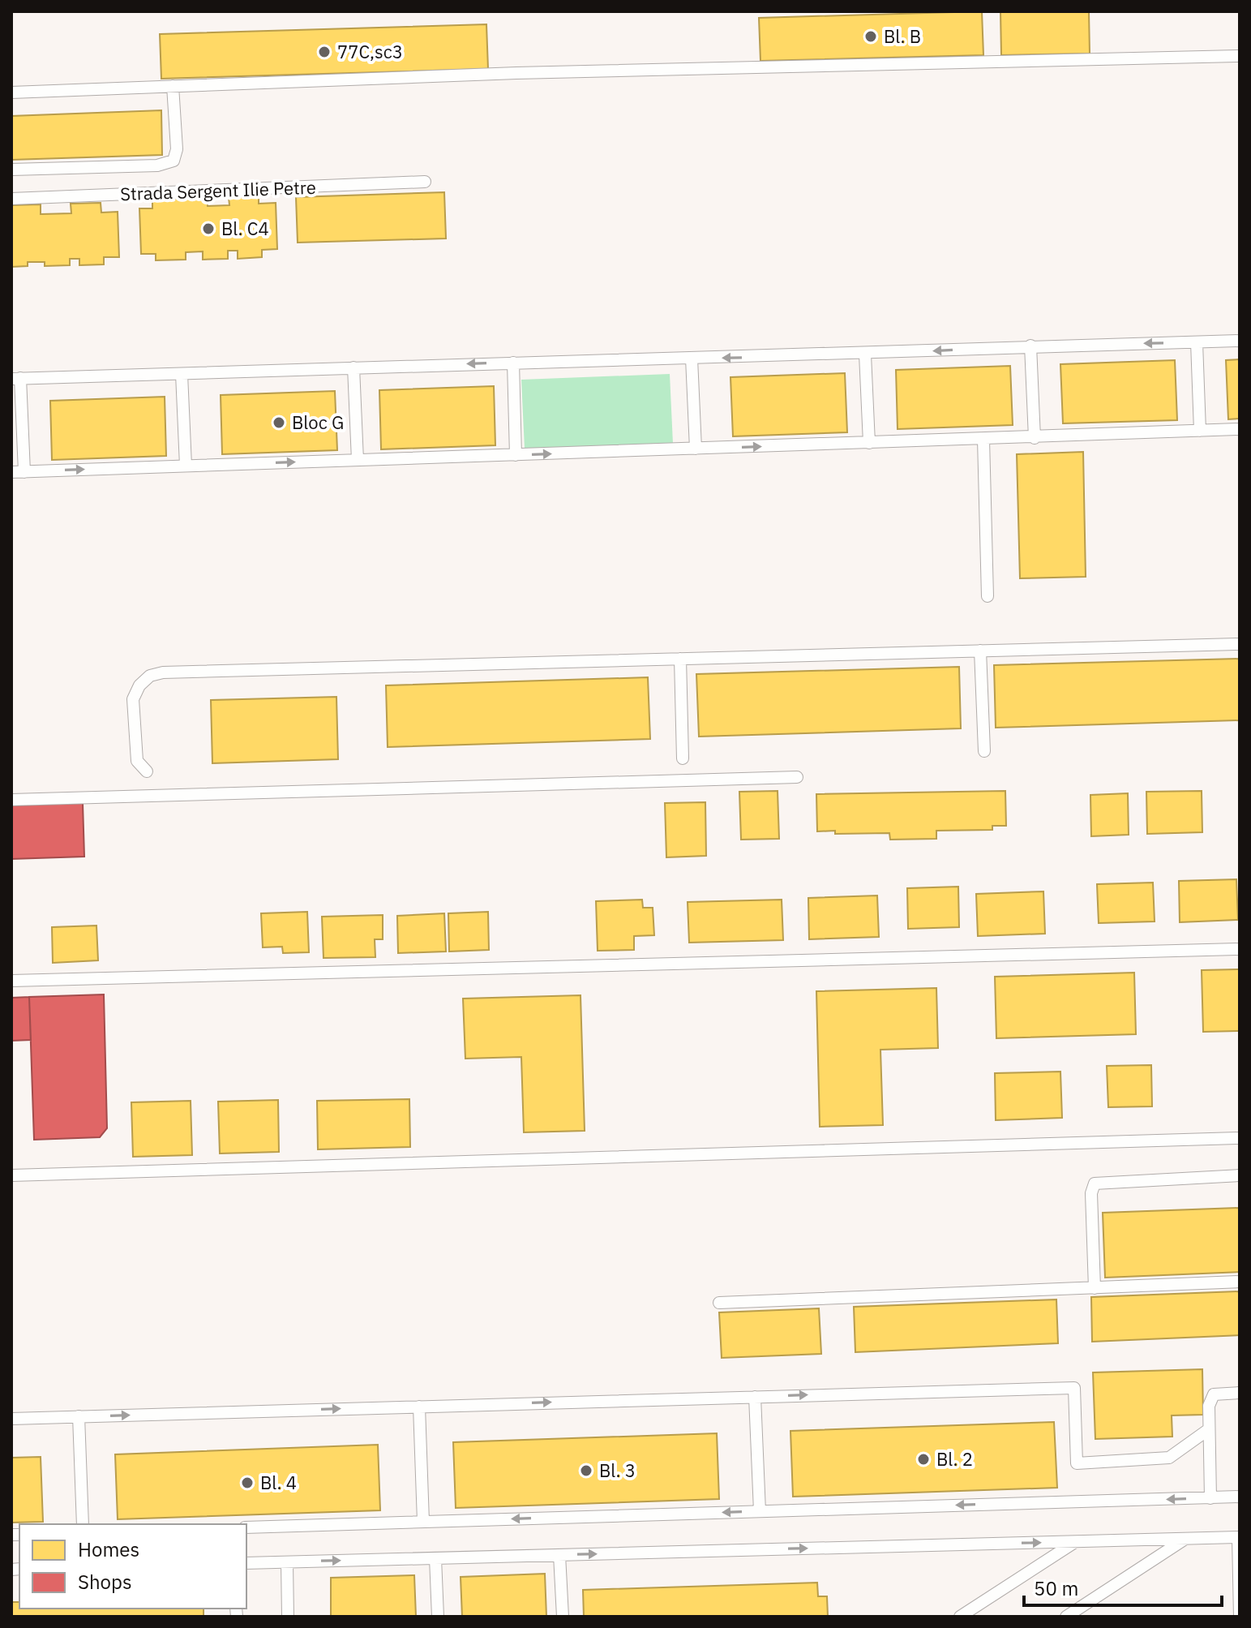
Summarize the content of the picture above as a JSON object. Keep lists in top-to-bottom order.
{
  "streets": {
    "lane": ["Strada Sergent Ilie Petre"]
  },
  "places": [
    "Bl. B",
    "77C,sc3",
    "Bl. C4",
    "Bloc G",
    "Bl. 2",
    "Bl. 3",
    "Bl. 4"
  ],
  "legend": ["Homes", "Shops"],
  "scale_bar": "50 m"
}
